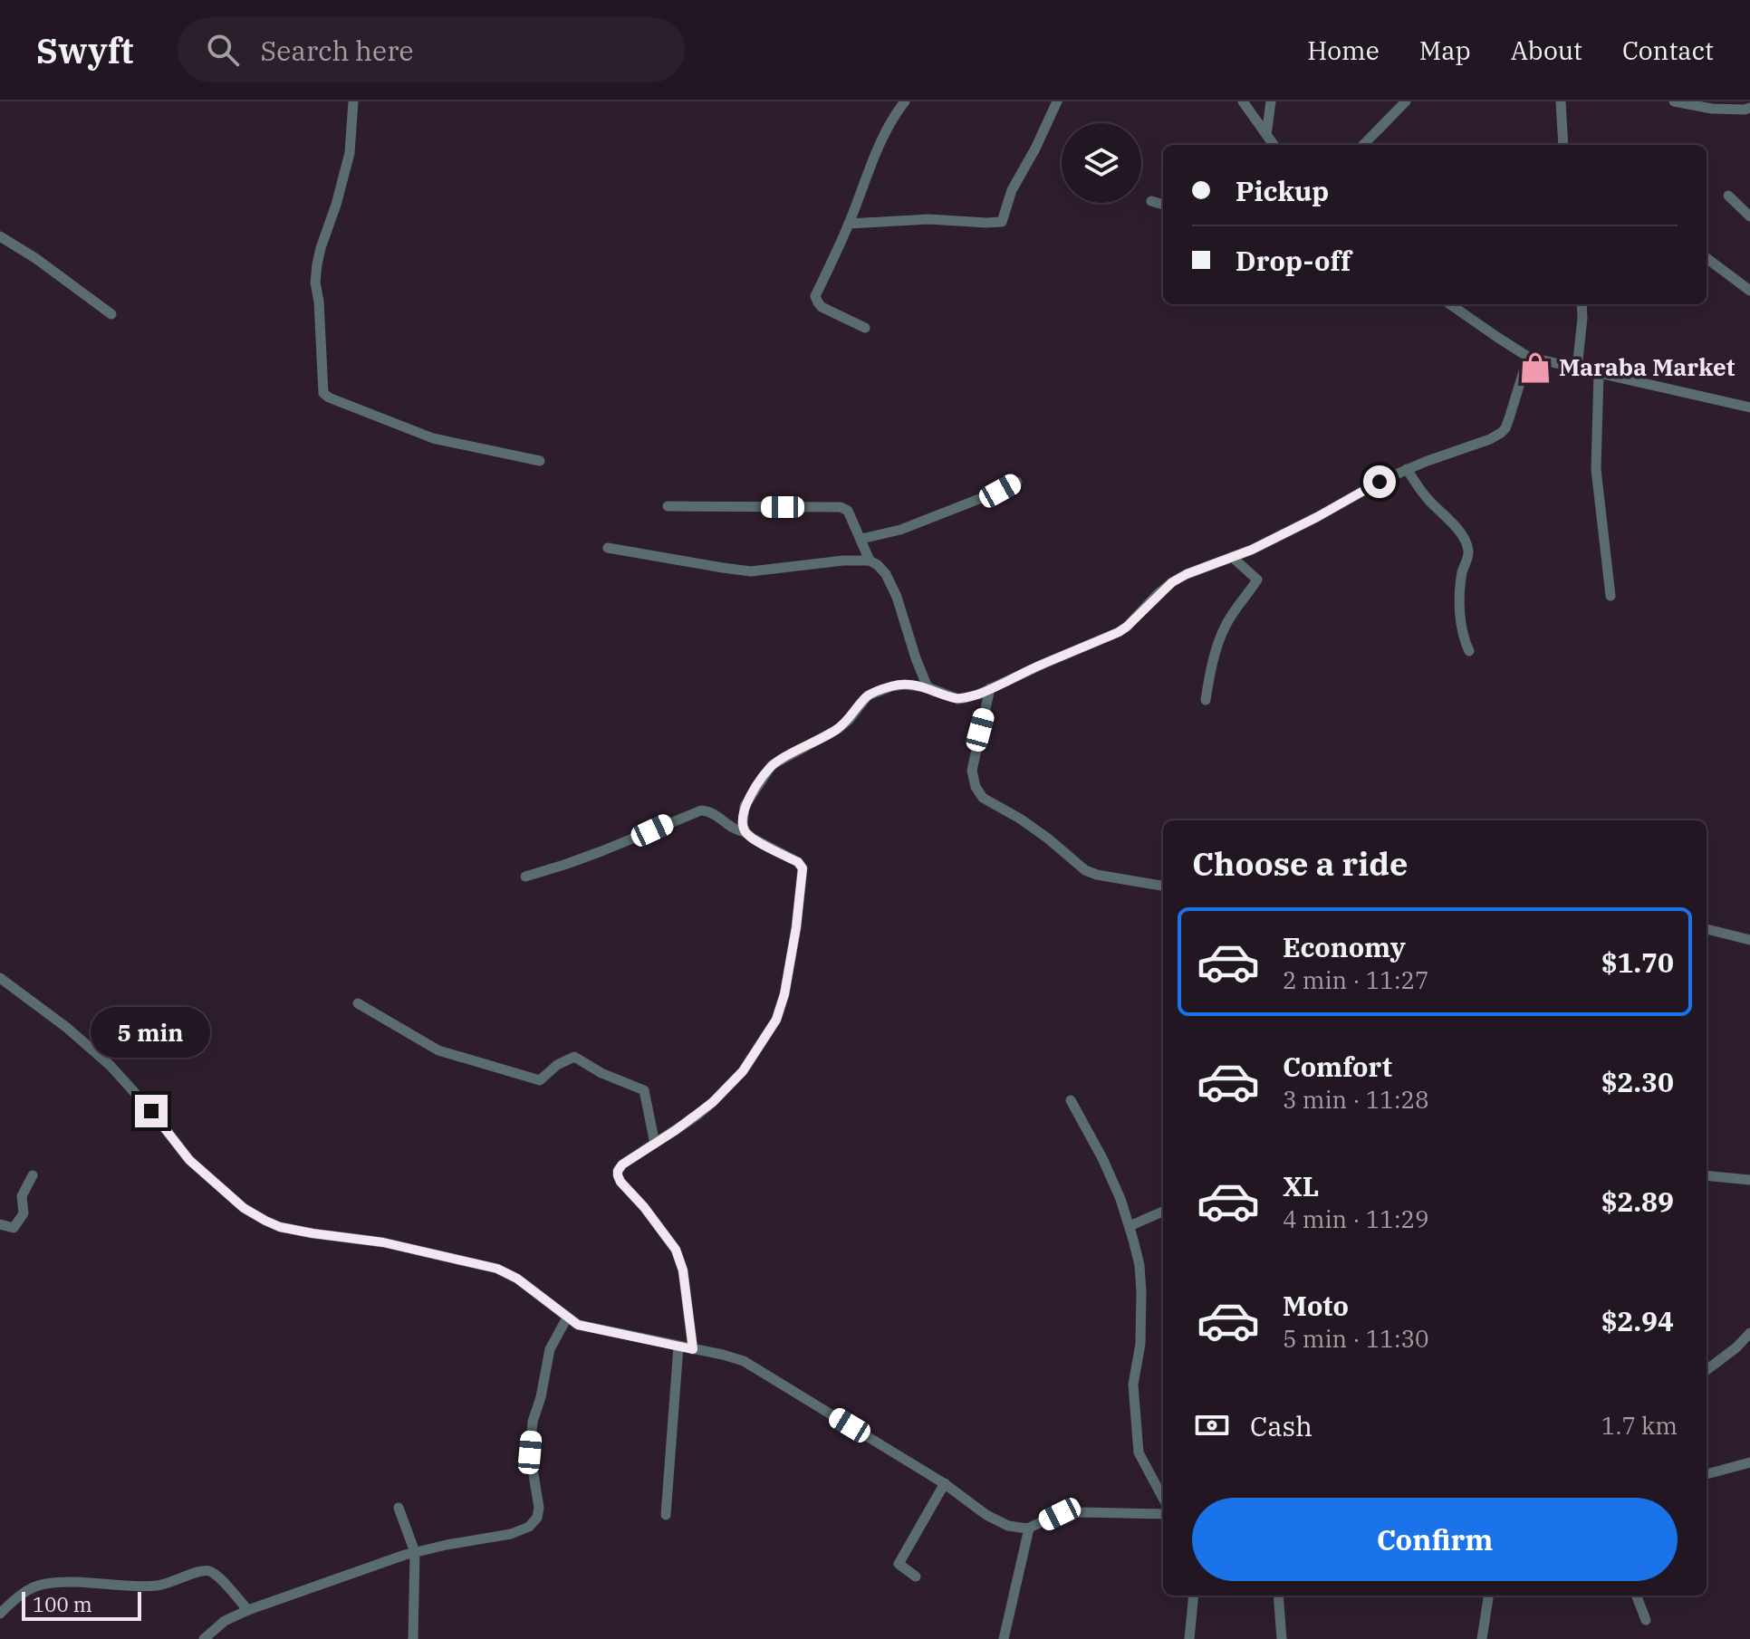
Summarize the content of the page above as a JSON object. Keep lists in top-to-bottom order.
{
  "places": {
    "shop": ["Maraba Market"]
  },
  "scale_bar": "100 m",
  "page": {
    "header": "Swyft",
    "search": "Search here",
    "nav": [
      "Home",
      "Map",
      "About",
      "Contact"
    ],
    "banner": ["Pickup", "Drop-off"],
    "heading": "Choose a ride",
    "list": [
      {
        "name": "Economy",
        "note": "2 min · 11:27",
        "value": "$1.70"
      },
      {
        "name": "Comfort",
        "note": "3 min · 11:28",
        "value": "$2.30"
      },
      {
        "name": "XL",
        "note": "4 min · 11:29",
        "value": "$2.89"
      },
      {
        "name": "Moto",
        "note": "5 min · 11:30",
        "value": "$2.94"
      }
    ],
    "bubble": "5 min",
    "pay": ["Cash", "1.7 km"],
    "buttons": "Confirm",
    "scale": "100 m"
  }
}
